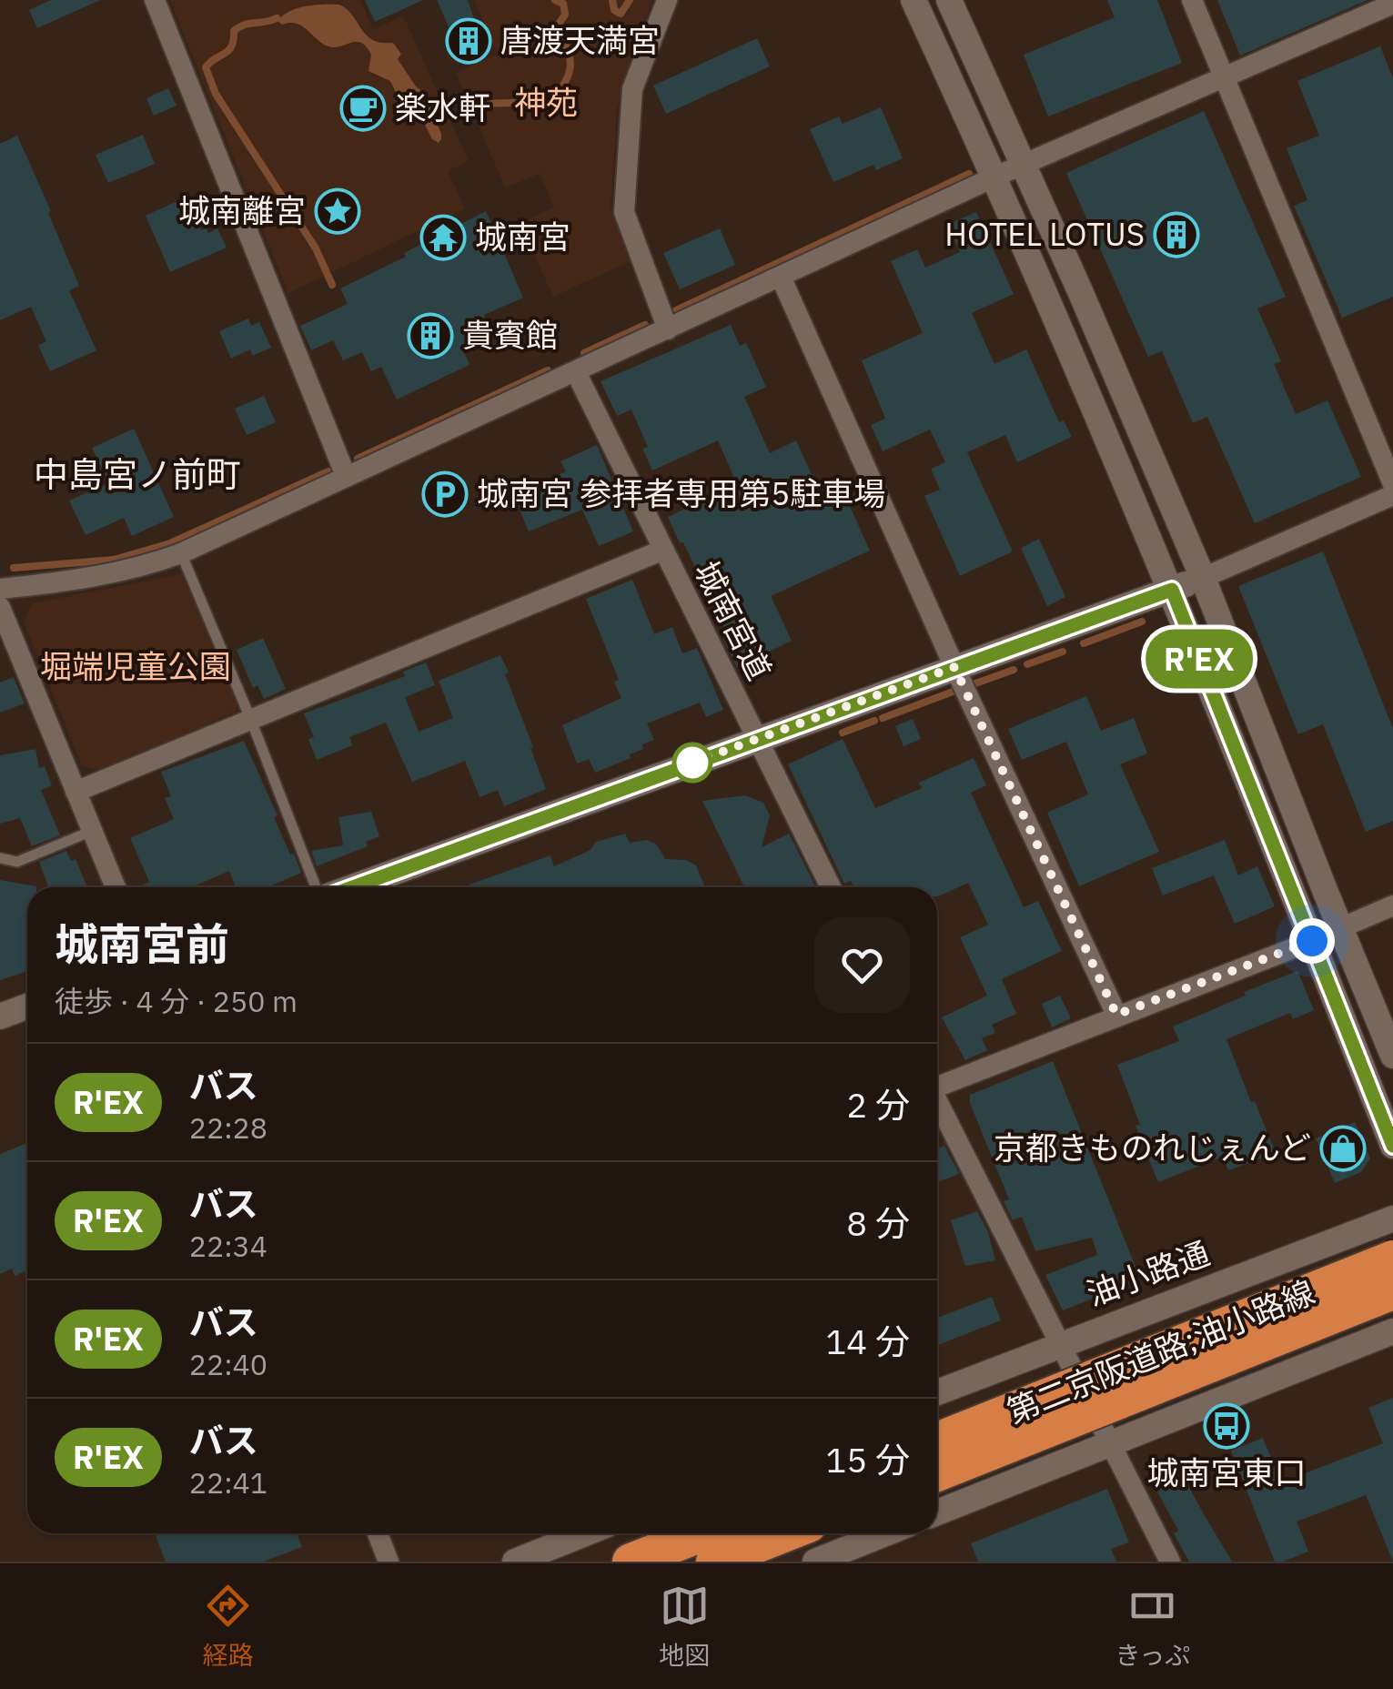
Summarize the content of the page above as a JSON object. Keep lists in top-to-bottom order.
{
  "streets": {
    "highway": ["第二京阪道路;油小路線"],
    "street": ["城南宮道", "油小路通"]
  },
  "districts": ["中島宮ノ前町"],
  "parks": ["神苑", "堀端児童公園"],
  "places": {
    "building": ["唐渡天満宮", "HOTEL LOTUS", "貴賓館"],
    "cafe": ["楽水軒"],
    "place": ["城南離宮"],
    "temple": ["城南宮"],
    "parking": ["城南宮 参拝者専用第5駐車場"],
    "shop": ["京都きものれじぇんど"],
    "bus stop": ["城南宮東口"]
  },
  "lines": ["bus line R'EX"],
  "page": {
    "on_map": "R'EX",
    "heading": ["城南宮前", "徒歩 · 4 分 · 250 m"],
    "list": [
      {
        "mark": "R'EX",
        "name": "バス",
        "note": "22:28",
        "value": "2 分"
      },
      {
        "mark": "R'EX",
        "name": "バス",
        "note": "22:34",
        "value": "8 分"
      },
      {
        "mark": "R'EX",
        "name": "バス",
        "note": "22:40",
        "value": "14 分"
      },
      {
        "mark": "R'EX",
        "name": "バス",
        "note": "22:41",
        "value": "15 分"
      }
    ],
    "tabs": ["経路", "地図", "きっぷ"]
  }
}
